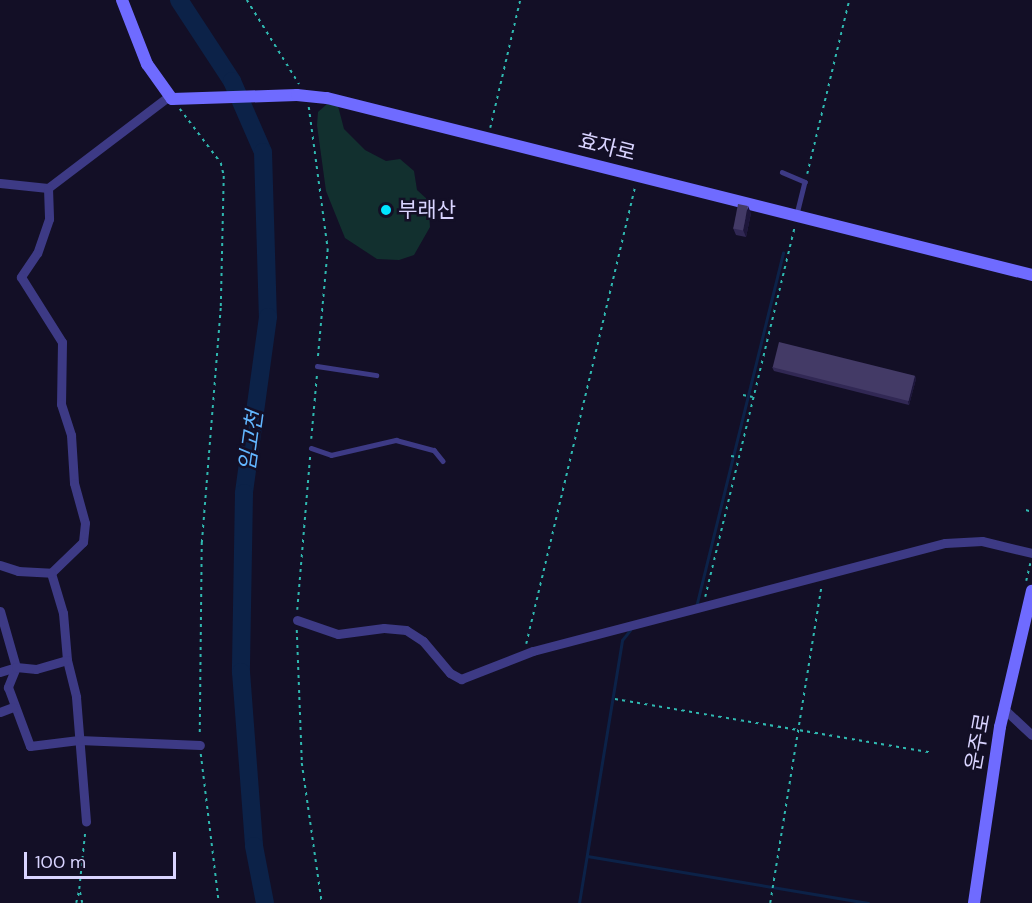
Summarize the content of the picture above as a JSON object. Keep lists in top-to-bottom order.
{
  "streets": {
    "street": ["효자로", "운주로"]
  },
  "water": ["임고천"],
  "places": ["부래산"],
  "scale_bar": "100 m"
}
